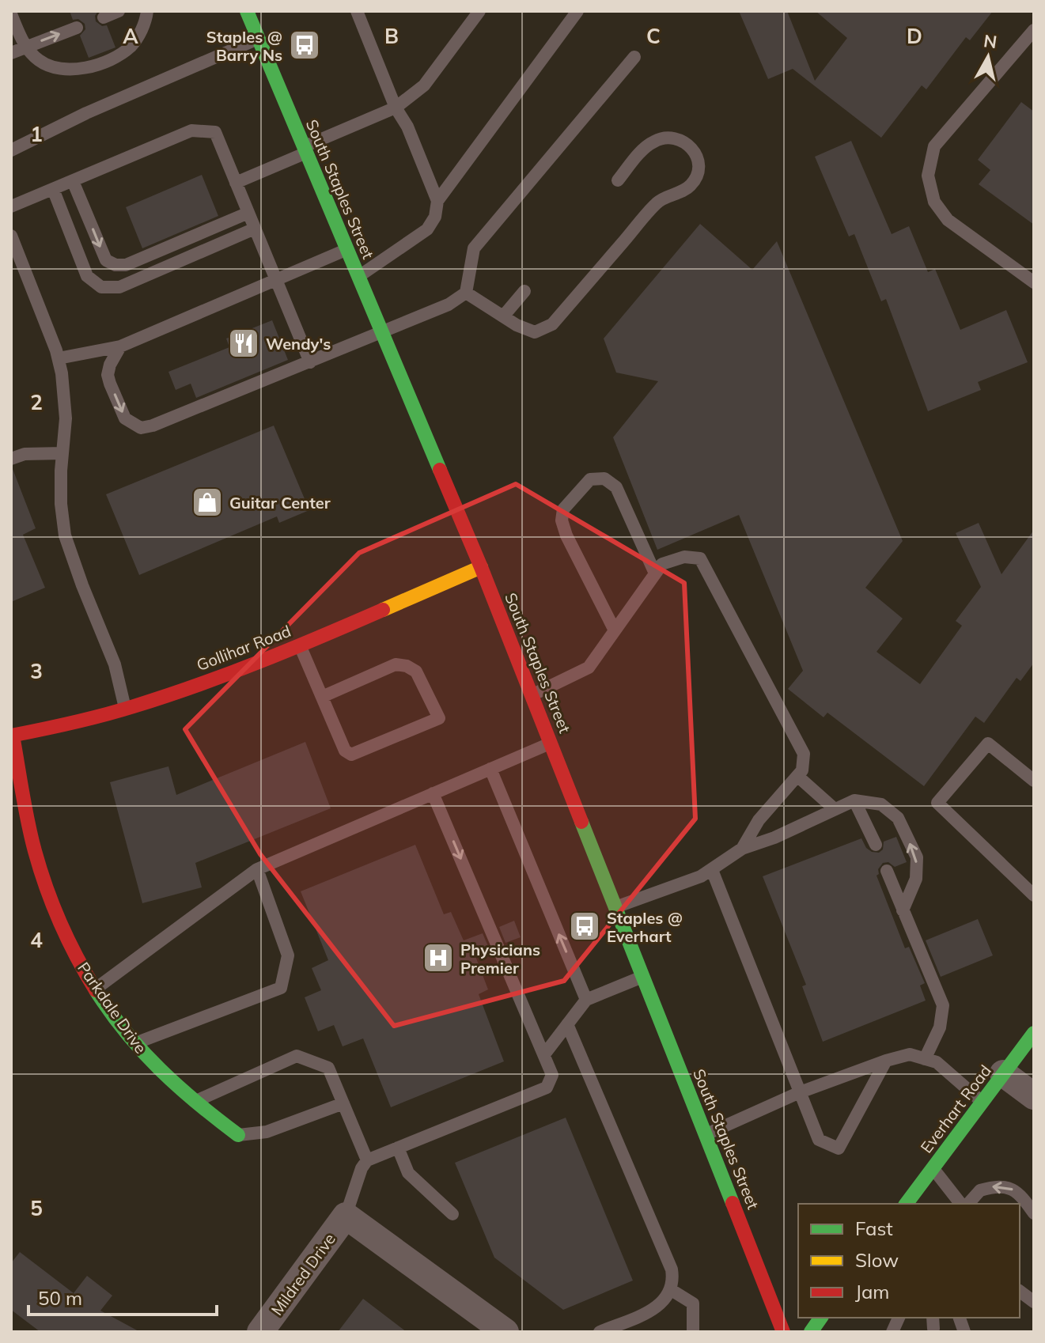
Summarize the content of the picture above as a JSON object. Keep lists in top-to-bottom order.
{
  "streets": {
    "main road": [
      "South Staples Street",
      "Gollihar Road",
      "Parkdale Drive",
      "Everhart Road"
    ],
    "street": ["Mildred Drive"]
  },
  "crossings": [
    ["South Staples Street", "Gollihar Road"],
    ["Gollihar Road", "Parkdale Drive"]
  ],
  "places": {
    "bus stop": ["Staples @ Barry Ns", "Staples @ Everhart"],
    "restaurant": ["Wendy's"],
    "shop": ["Guitar Center"],
    "hospital": ["Physicians Premier"]
  },
  "legend": ["Fast", "Slow", "Jam"],
  "scale_bar": "50 m",
  "north": "top",
  "grid": {
    "columns": [
      "A",
      "B",
      "C",
      "D"
    ],
    "rows": [
      "1",
      "2",
      "3",
      "4",
      "5"
    ]
  }
}
